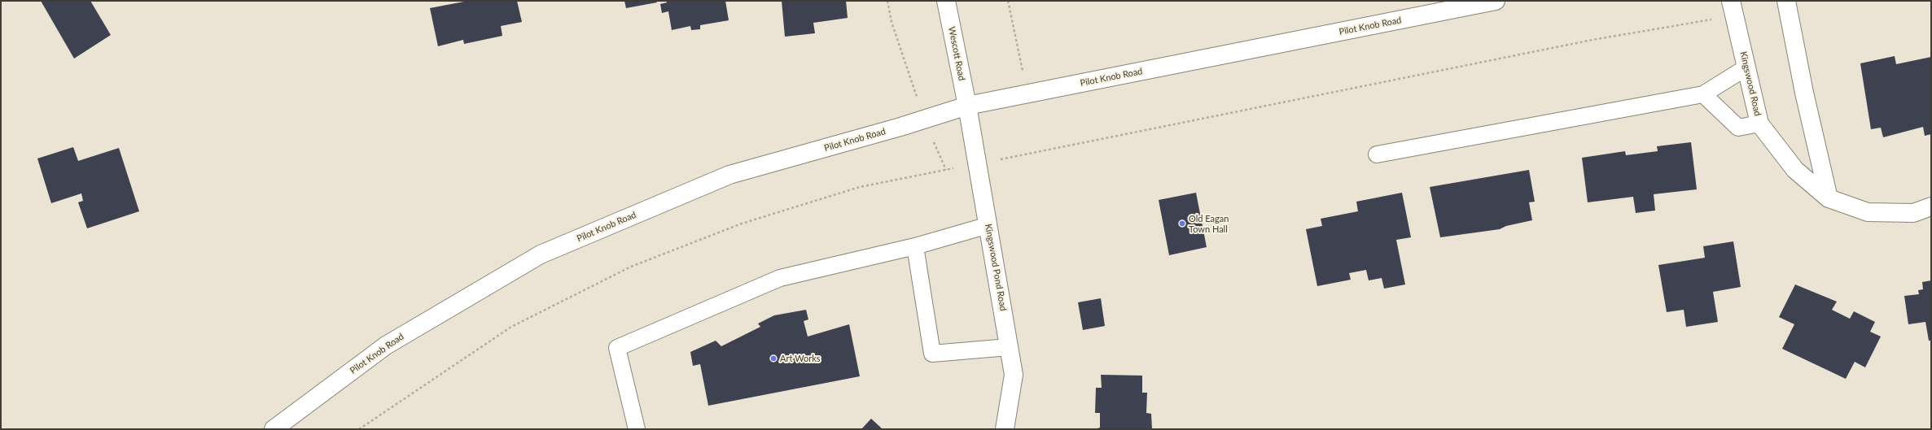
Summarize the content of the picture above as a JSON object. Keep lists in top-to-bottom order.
{
  "streets": {
    "main road": [
      "Pilot Knob Road",
      "Wescott Road",
      "Kingswood Road",
      "Kingswood Pond Road"
    ]
  },
  "crossings": [
    ["Pilot Knob Road", "Wescott Road"],
    ["Pilot Knob Road", "Kingswood Pond Road"],
    ["Wescott Road", "Kingswood Pond Road"]
  ],
  "places": ["Old Eagan Town Hall", "Art Works"]
}
